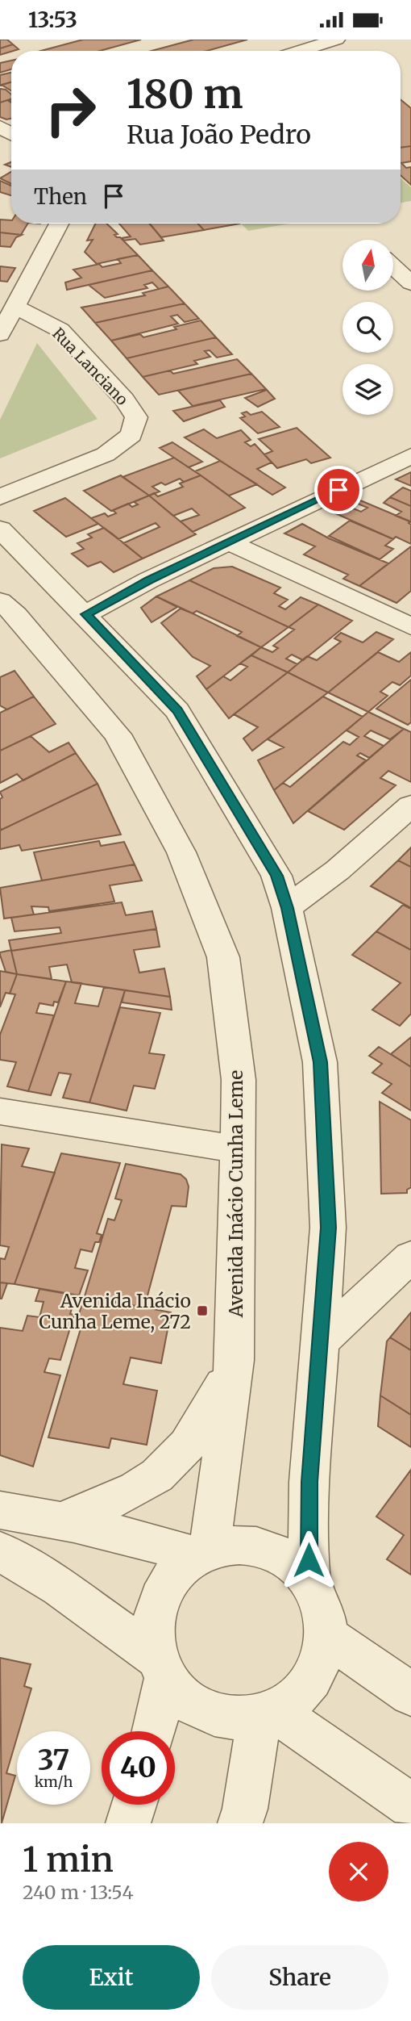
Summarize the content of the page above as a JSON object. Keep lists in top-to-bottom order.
{
  "streets": {
    "street": ["Rua Lanciano", "Avenida Inácio Cunha Leme"]
  },
  "places": {
    "transit": ["Avenida Inácio Cunha Leme, 272"]
  },
  "north": "top",
  "page": {
    "status": "13:53",
    "turn": ["180 m", "Rua João Pedro"],
    "then": "Then",
    "speed": "37 km/h",
    "limit": "40",
    "heading": ["1 min", "240 m · 13:54"],
    "buttons": ["Exit", "Share"]
  }
}
